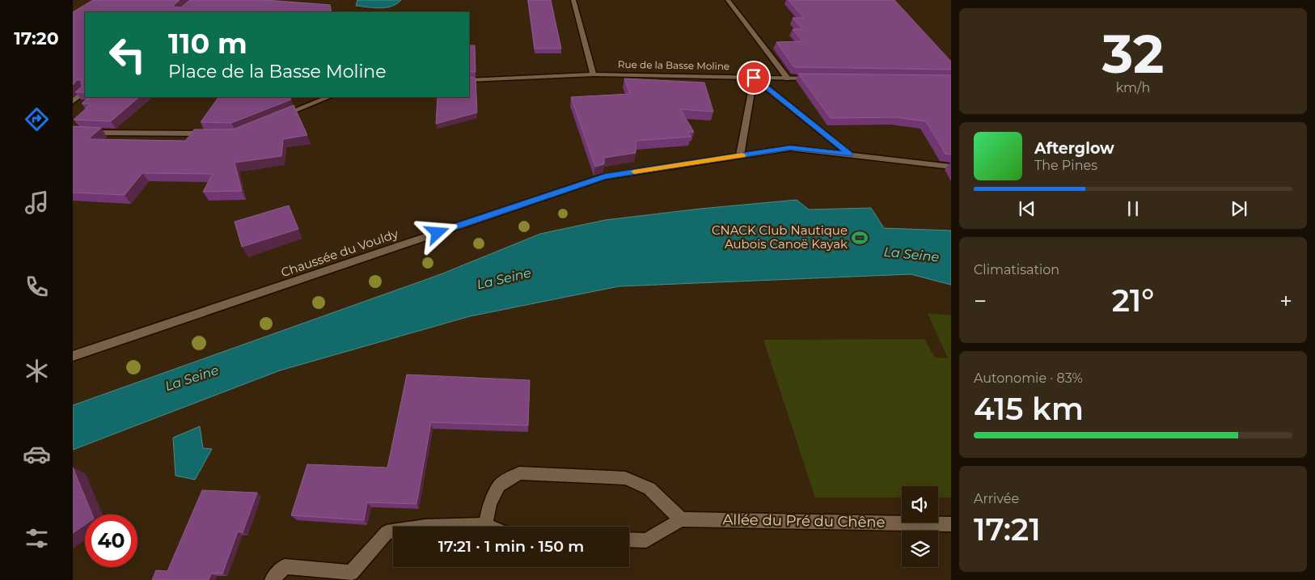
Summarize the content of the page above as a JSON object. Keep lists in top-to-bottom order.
{
  "streets": {
    "street": ["Rue de la Basse Moline", "Chaussée du Vouldy", "Allée du Pré du Chêne"]
  },
  "water": ["La Seine"],
  "places": {
    "sports": ["CNACK Club Nautique Aubois Canoë Kayak"]
  },
  "page": {
    "tabs": "17:20",
    "tile": [
      ["32", "km/h"],
      "Climatisation",
      ["Autonomie · 83%", "415 km"],
      ["Arrivée", "17:21"]
    ],
    "turn": ["110 m", "Place de la Basse Moline"],
    "song": ["Afterglow", "The Pines"],
    "heat": ["−", "21°", "+"],
    "limit": "40",
    "trip": "17:21 · 1 min · 150 m"
  }
}
